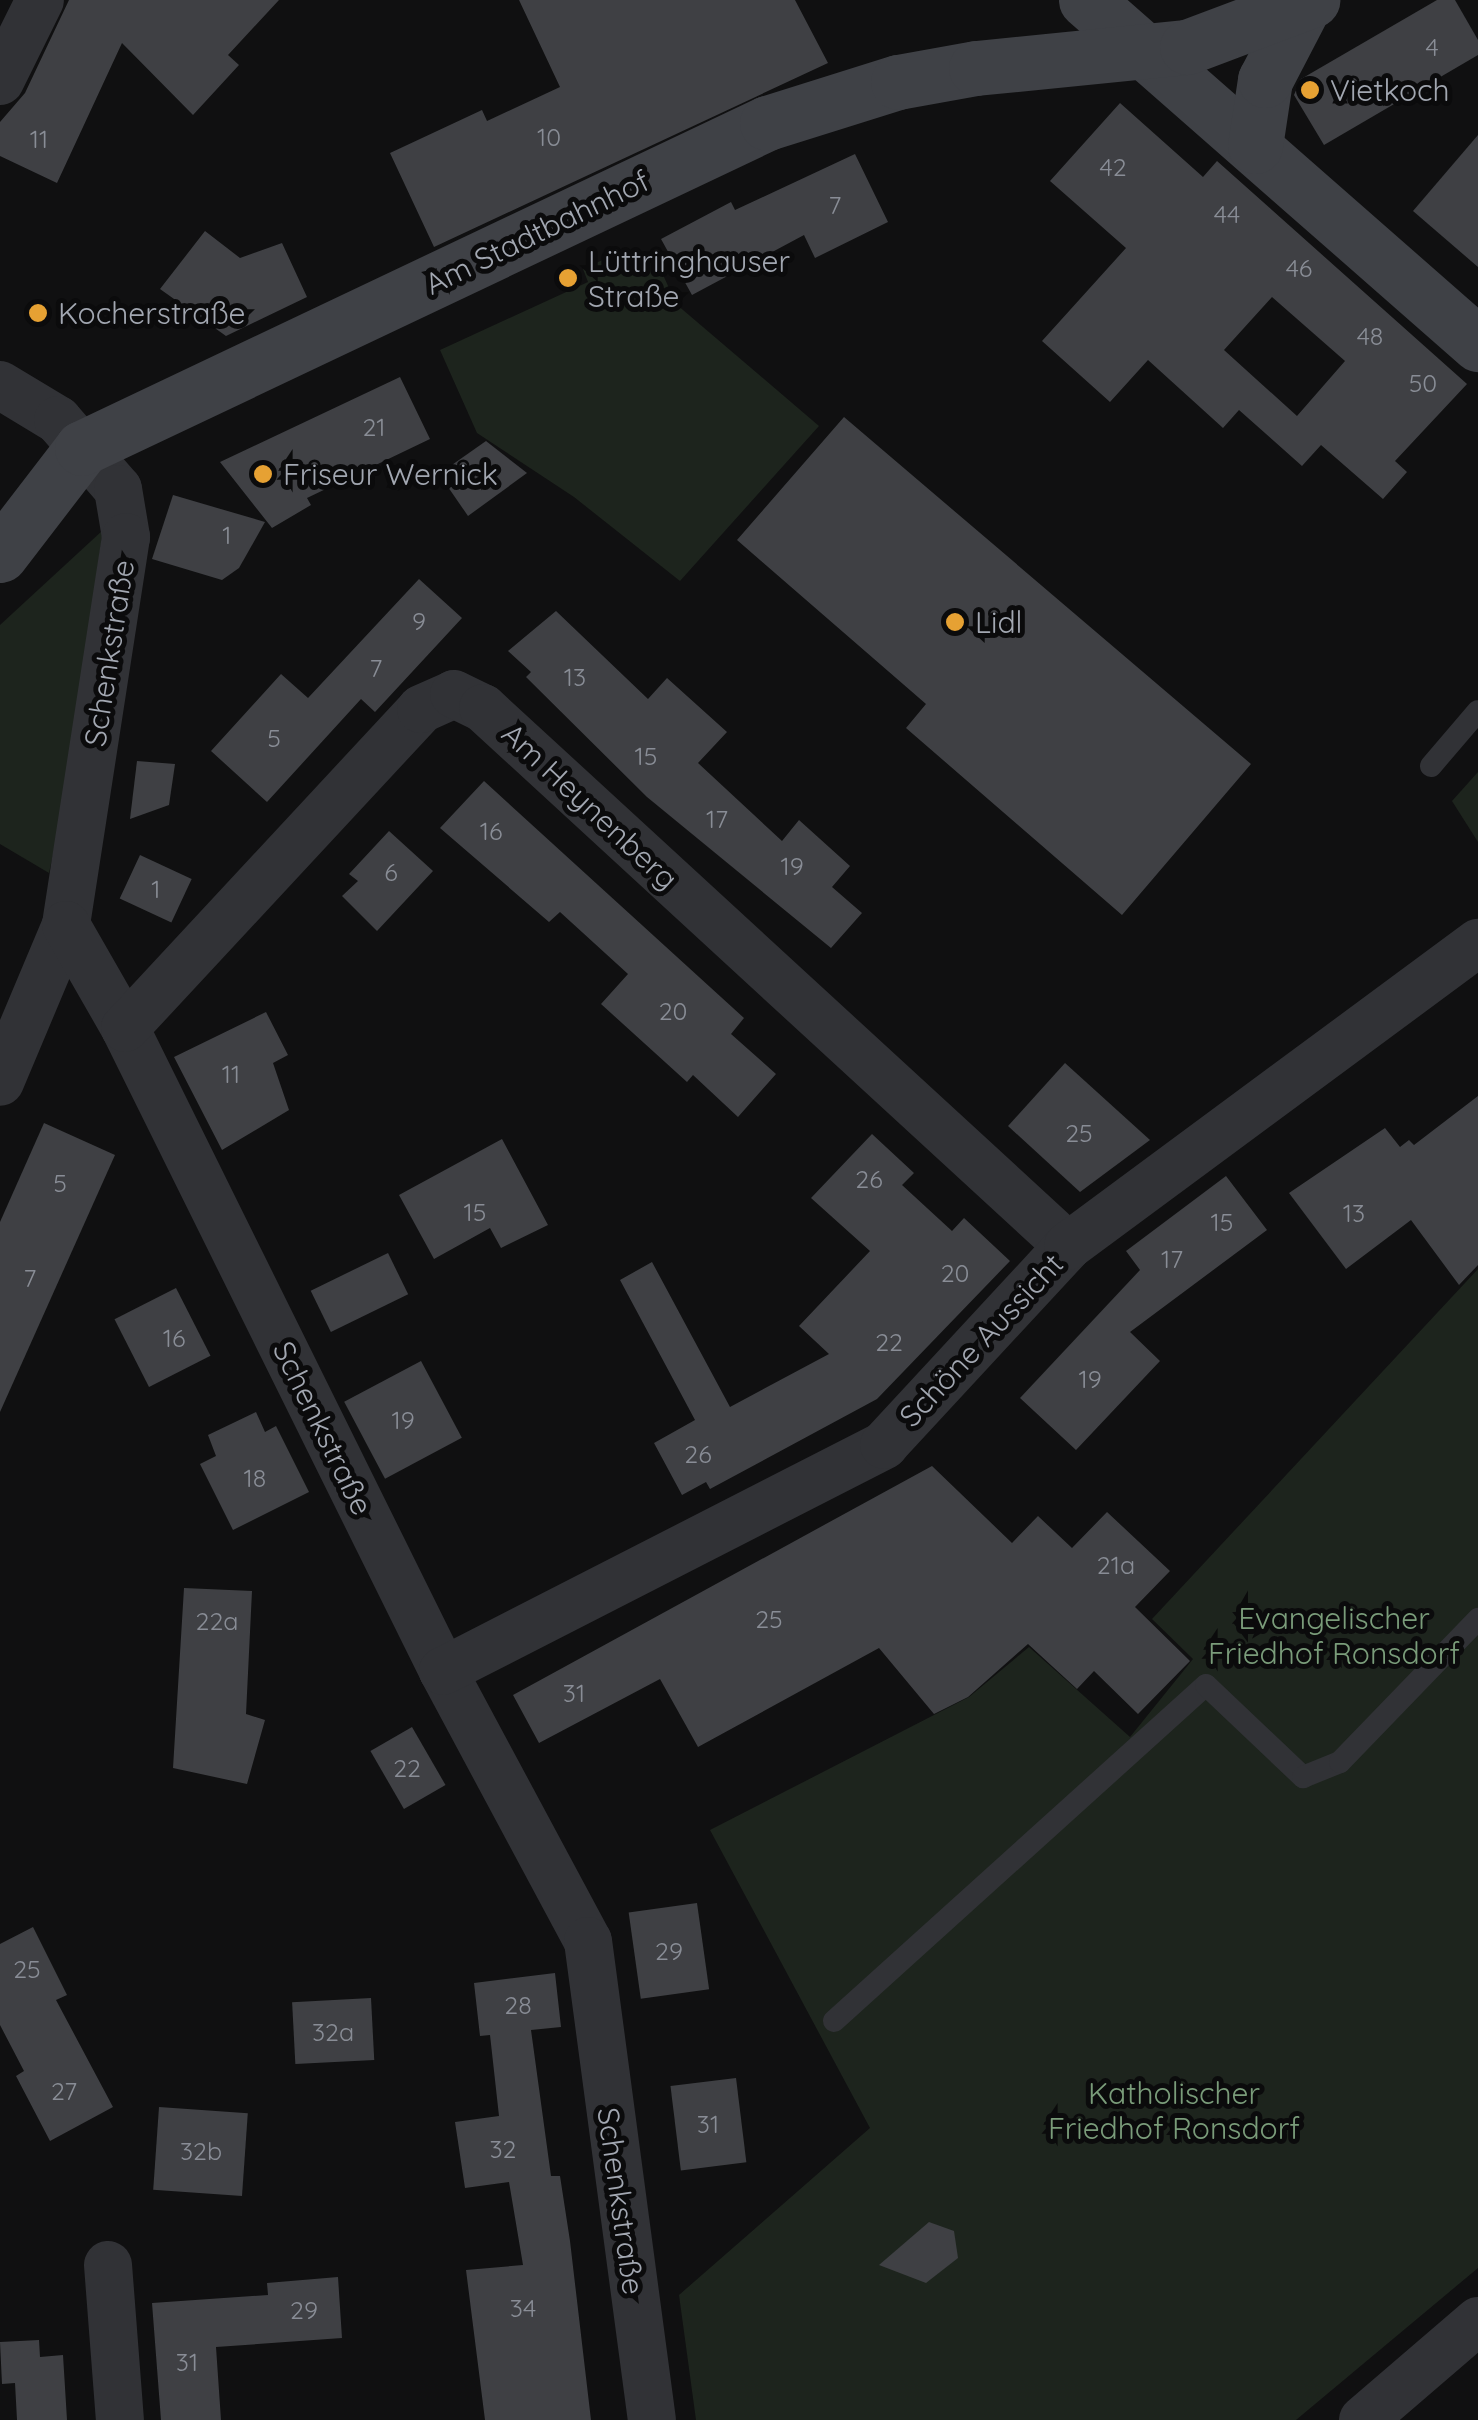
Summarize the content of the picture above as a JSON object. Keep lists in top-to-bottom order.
{
  "streets": {
    "main road": ["Am Stadtbahnhof"],
    "street": ["Schenkstraße", "Am Heynenberg", "Schöne Aussicht"]
  },
  "crossings": [
    ["Am Stadtbahnhof", "Schenkstraße"],
    ["Schenkstraße", "Am Heynenberg"],
    ["Schenkstraße", "Schöne Aussicht"],
    ["Am Heynenberg", "Schöne Aussicht"]
  ],
  "parks": ["Evangelischer Friedhof Ronsdorf", "Katholischer Friedhof Ronsdorf"],
  "places": [
    "Vietkoch",
    "Lüttringhauser Straße",
    "Kocherstraße",
    "Friseur Wernick",
    "Lidl"
  ],
  "house_numbers": [
    "4",
    "10",
    "11",
    "42",
    "7",
    "44",
    "46",
    "48",
    "50",
    "21",
    "1",
    "9",
    "7",
    "13",
    "5",
    "15",
    "17",
    "16",
    "19",
    "6",
    "1",
    "20",
    "11",
    "25",
    "26",
    "5",
    "15",
    "13",
    "15",
    "17",
    "20",
    "7",
    "16",
    "22",
    "19",
    "19",
    "26",
    "18",
    "21a",
    "25",
    "22a",
    "31",
    "22",
    "29",
    "25",
    "28",
    "32a",
    "27",
    "31",
    "32",
    "32b",
    "34",
    "29",
    "31"
  ]
}
